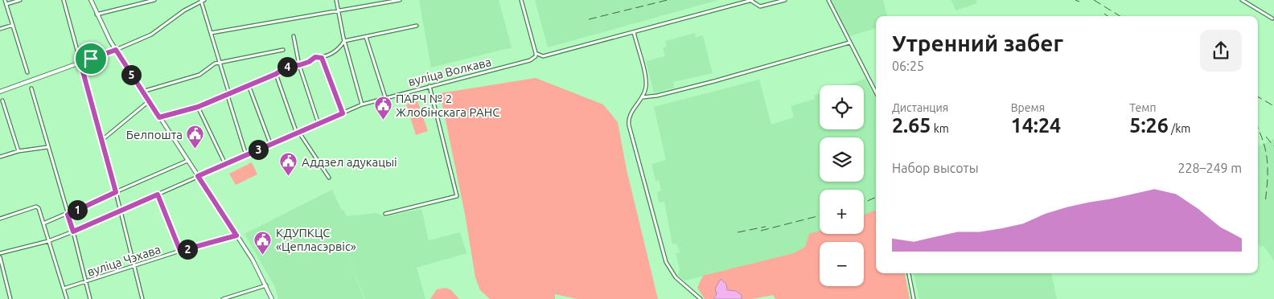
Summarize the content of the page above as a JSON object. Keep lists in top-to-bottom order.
{
  "streets": {
    "street": ["вуліца Волкава", "вуліца Чэхава"]
  },
  "places": {
    "public building": [
      "ПАРЧ № 2 Жлобінскага РАНС",
      "Белпошта",
      "Аддзел адукацыі",
      "КДУПКЦС «Цепласэрвіс»"
    ]
  },
  "page": {
    "heading": ["Утренний забег", "06:25"],
    "pins": [
      "4",
      "5",
      "3",
      "1",
      "2"
    ],
    "stats": [
      ["Дистанция", "2.65 km"],
      ["Время", "14:24"],
      ["Темп", "5:26 /km"]
    ],
    "map_buttons": ["+", "−"],
    "chart": ["Набор высоты", "228–249 m"]
  }
}
